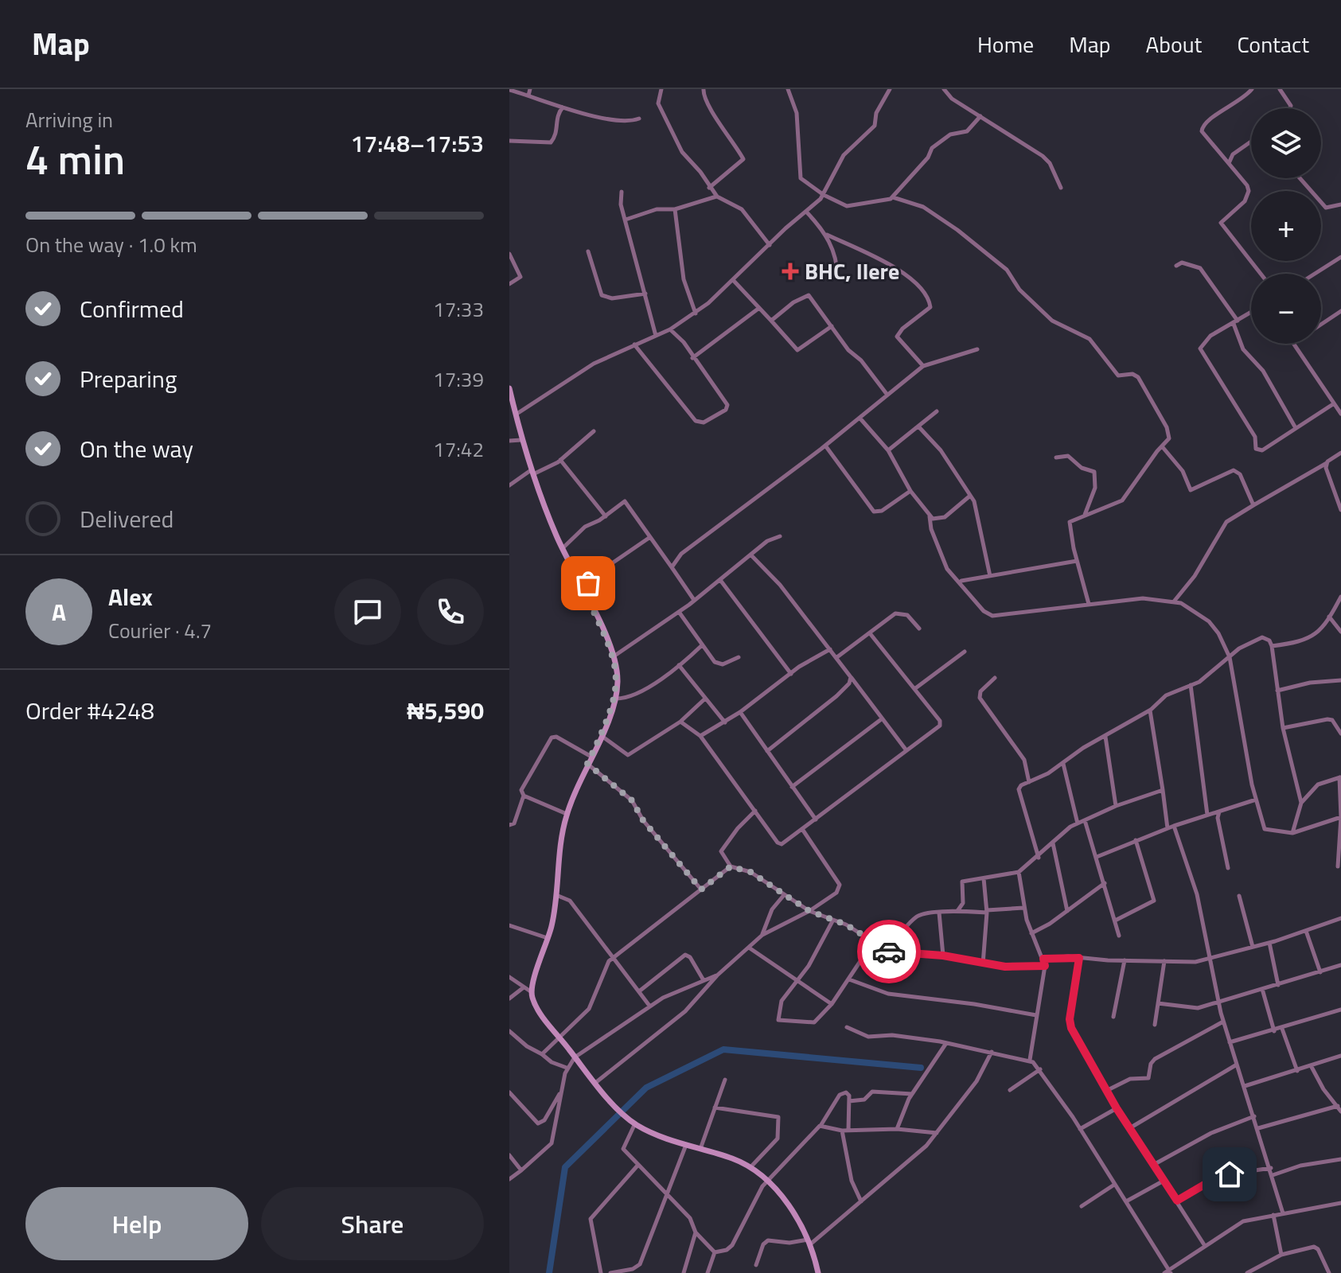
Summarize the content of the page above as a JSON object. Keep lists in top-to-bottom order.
{
  "places": {
    "health": ["BHC, Ilere"]
  },
  "page": {
    "header": "Map",
    "nav": [
      "Home",
      "Map",
      "About",
      "Contact"
    ],
    "heading": ["4 min", "Arriving in", "17:48–17:53"],
    "panel": [
      "Alex",
      "Courier · 4.7",
      "Order #4248",
      "₦5,590"
    ],
    "map_buttons": ["+", "−"],
    "bar": "On the way · 1.0 km",
    "list": [
      ["Confirmed", "17:33"],
      ["Preparing", "17:39"],
      ["On the way", "17:42"],
      "Delivered"
    ],
    "round": "A",
    "buttons": ["Help", "Share"]
  }
}
